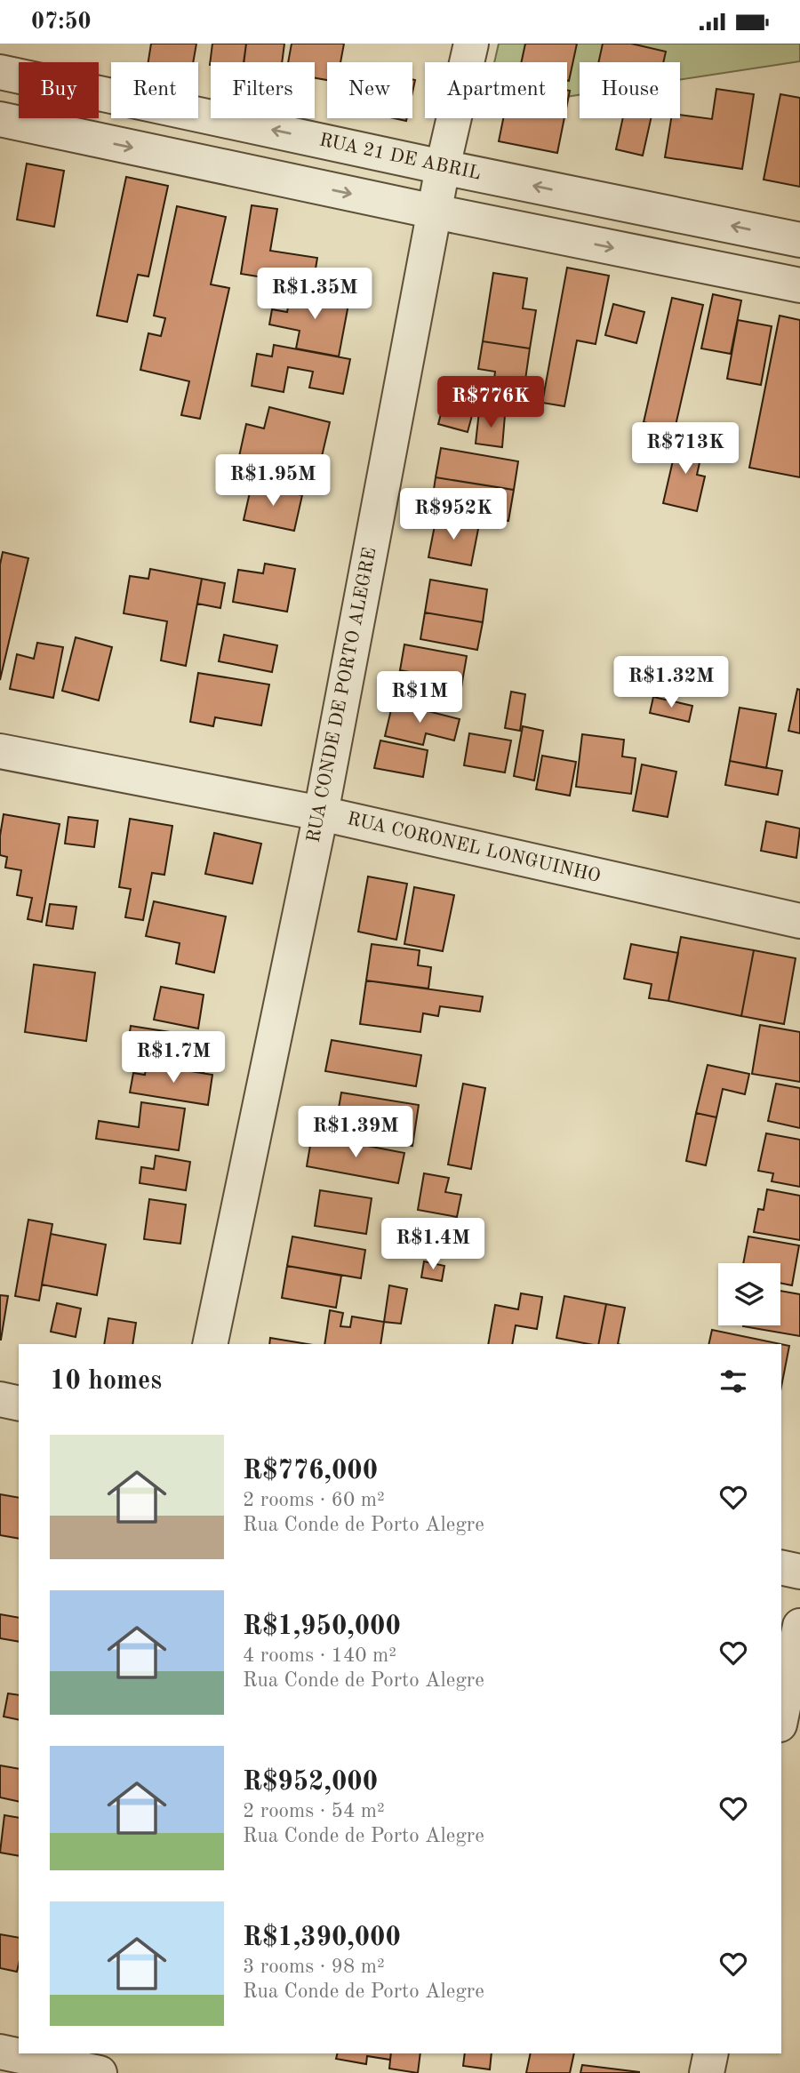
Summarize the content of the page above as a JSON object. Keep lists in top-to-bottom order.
{
  "streets": {
    "street": ["RUA 21 DE ABRIL", "RUA CONDE DE PORTO ALEGRE", "RUA CORONEL LONGUINHO"]
  },
  "crossings": [
    ["RUA 21 DE ABRIL", "RUA CONDE DE PORTO ALEGRE"],
    ["RUA CONDE DE PORTO ALEGRE", "RUA CORONEL LONGUINHO"]
  ],
  "page": {
    "status": "07:50",
    "chip": [
      "Buy",
      "Rent",
      "Filters",
      "New",
      "Apartment",
      "House"
    ],
    "price": [
      "R$1.35M",
      "R$776K",
      "R$713K",
      "R$1.95M",
      "R$952K",
      "R$1.32M",
      "R$1M",
      "R$1.7M",
      "R$1.39M",
      "R$1.4M"
    ],
    "heading": "10 homes",
    "list": [
      {
        "name": "R$776,000",
        "note": "2 rooms · 60 m² · Rua Conde de Porto Alegre"
      },
      {
        "name": "R$1,950,000",
        "note": "4 rooms · 140 m² · Rua Conde de Porto Alegre"
      },
      {
        "name": "R$952,000",
        "note": "2 rooms · 54 m² · Rua Conde de Porto Alegre"
      },
      {
        "name": "R$1,390,000",
        "note": "3 rooms · 98 m² · Rua Conde de Porto Alegre"
      }
    ]
  }
}
